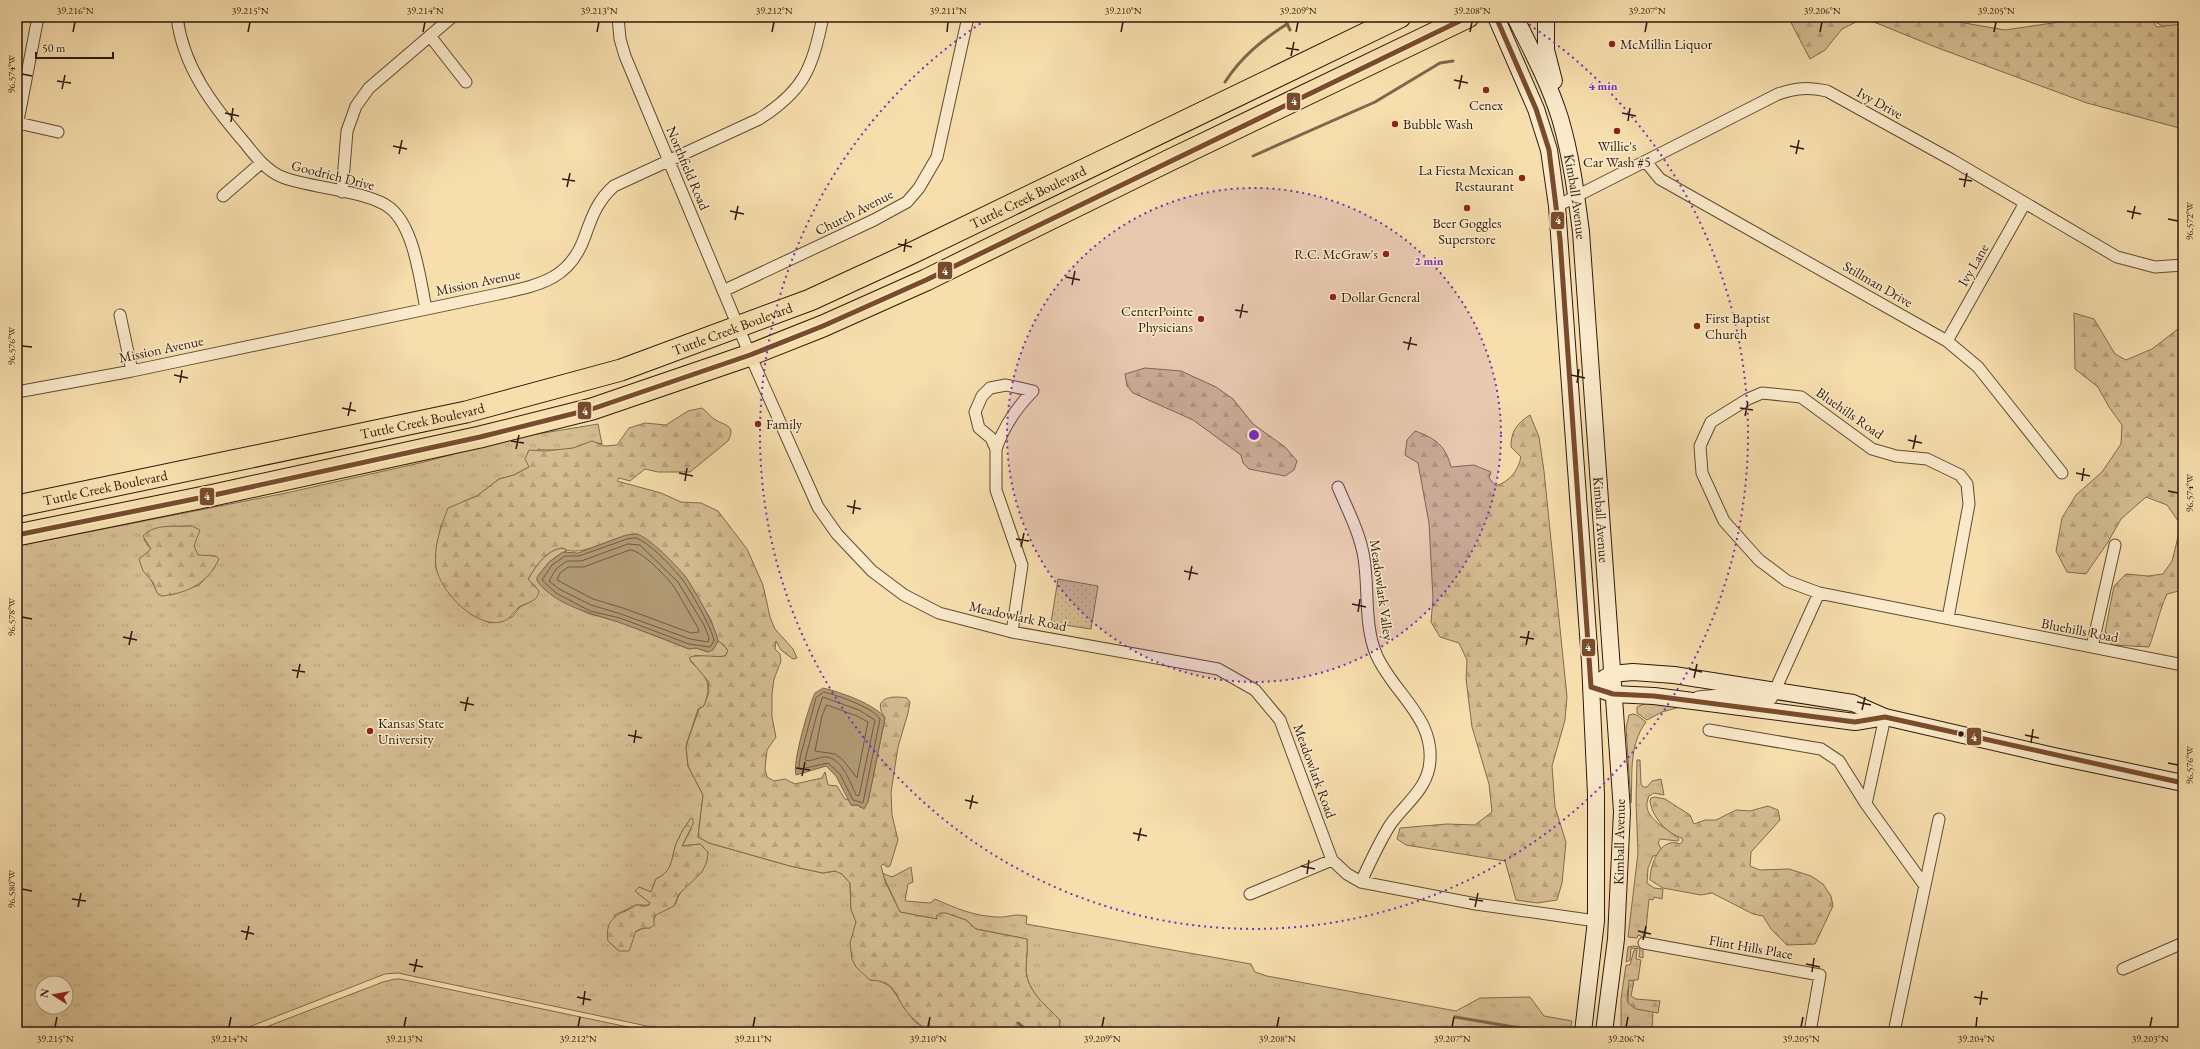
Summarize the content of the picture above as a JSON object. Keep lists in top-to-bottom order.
{
  "streets": {
    "highway": ["Tuttle Creek Boulevard"],
    "main road": ["Kimball Avenue"],
    "street": [
      "Ivy Drive",
      "Northfield Road",
      "Goodrich Drive",
      "Church Avenue",
      "Ivy Lane",
      "Mission Avenue",
      "Stillman Drive",
      "Bluehills Road",
      "Meadowlark Valley",
      "Meadowlark Road",
      "Flint Hills Place"
    ]
  },
  "crossings": [
    ["Ivy Drive", "Kimball Avenue"],
    ["Ivy Drive", "Ivy Lane"],
    ["Ivy Drive", "Stillman Drive"],
    ["Northfield Road", "Tuttle Creek Boulevard"],
    ["Northfield Road", "Church Avenue"],
    ["Northfield Road", "Mission Avenue"],
    ["Northfield Road", "Meadowlark Road"],
    ["Goodrich Drive", "Mission Avenue"],
    ["Kimball Avenue", "Meadowlark Road"],
    ["Tuttle Creek Boulevard", "Meadowlark Road"],
    ["Ivy Lane", "Stillman Drive"],
    ["Meadowlark Valley", "Meadowlark Road"]
  ],
  "places": [
    "McMillin Liquor",
    "Cenex",
    "Bubble Wash",
    "Willie's Car Wash #5",
    "La Fiesta Mexican Restaurant",
    "Beer Goggles Superstore",
    "R.C. McGraw's",
    "Dollar General",
    "CenterPointe Physicians",
    "First Baptist Church",
    "Family",
    "Kansas State University"
  ],
  "lines": ["transit line 4"],
  "scale_bar": "50 m",
  "north": "left",
  "coordinates": [
    "39.216°N",
    "39.215°N",
    "39.214°N",
    "39.213°N",
    "39.212°N",
    "39.211°N",
    "39.210°N",
    "39.209°N",
    "39.208°N",
    "39.207°N",
    "39.206°N",
    "39.205°N",
    "96.574°W",
    "96.572°W",
    "96.576°W",
    "96.578°W",
    "96.580°W",
    "39.204°N",
    "39.203°N"
  ],
  "rings": ["4 min", "2 min"]
}
